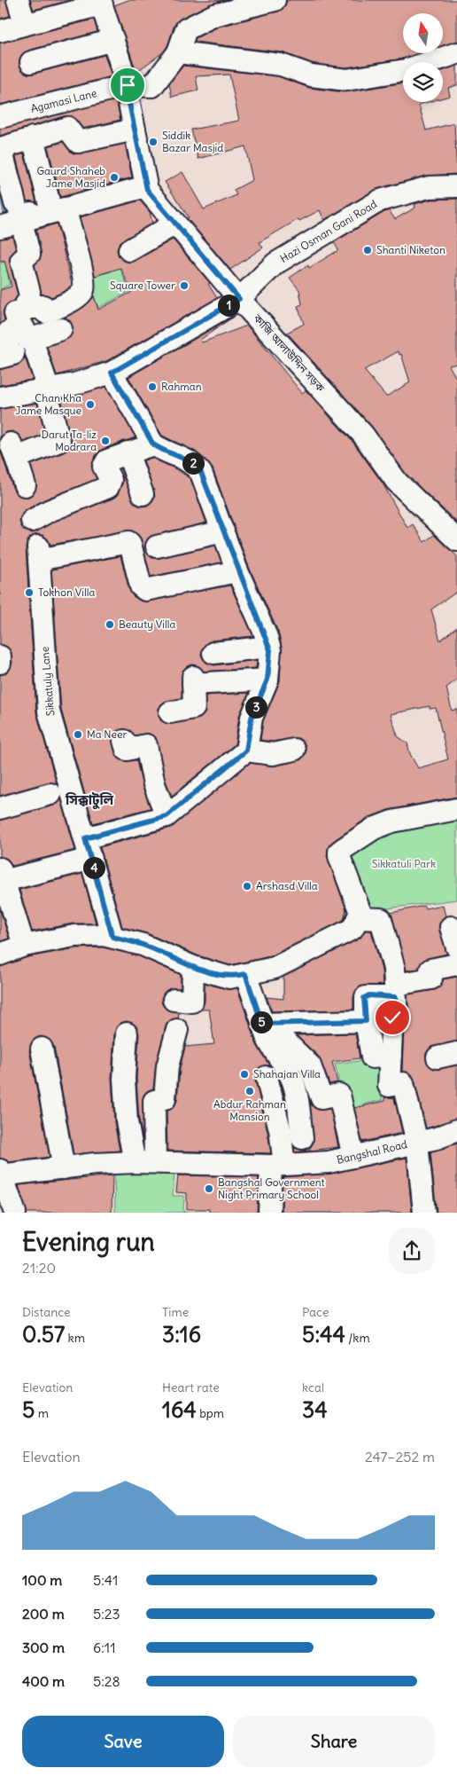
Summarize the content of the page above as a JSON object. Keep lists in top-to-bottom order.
{
  "streets": {
    "street": [
      "Agamasi Lane",
      "Hazi Osman Gani Road",
      "কাজি আলাউদ্দিন সড়ক",
      "Sikkatuly Lane",
      "Bangshal Road"
    ]
  },
  "crossings": [
    ["Agamasi Lane", "কাজি আলাউদ্দিন সড়ক"],
    ["Hazi Osman Gani Road", "কাজি আলাউদ্দিন সড়ক"]
  ],
  "districts": ["সিক্কাটুলি"],
  "parks": ["Sikkatuli Park"],
  "places": [
    "Siddik Bazar Masjid",
    "Gaurd Shaheb Jame Masjid",
    "Shanti Niketon",
    "Square Tower",
    "Rahman",
    "Chan Kha Jame Masque",
    "Darut Ta-liz Modrara",
    "Tokhon Villa",
    "Beauty Villa",
    "Ma Neer",
    "Arshasd Villa",
    "Shahajan Villa",
    "Abdur Rahman Mansion",
    "Bangshal Government Night Primary School"
  ],
  "north": "top",
  "page": {
    "pins": [
      "1",
      "2",
      "3",
      "4",
      "5"
    ],
    "heading": ["Evening run", "21:20"],
    "stats": [
      ["Distance", "0.57 km"],
      ["Time", "3:16"],
      ["Pace", "5:44 /km"],
      ["Elevation", "5 m"],
      ["Heart rate", "164 bpm"],
      ["kcal", "34"]
    ],
    "chart": ["Elevation", "247–252 m"],
    "list": [
      {
        "name": "100 m",
        "note": "5:41"
      },
      {
        "name": "200 m",
        "note": "5:23"
      },
      {
        "name": "300 m",
        "note": "6:11"
      },
      {
        "name": "400 m",
        "note": "5:28"
      }
    ],
    "buttons": ["Save", "Share"]
  }
}
